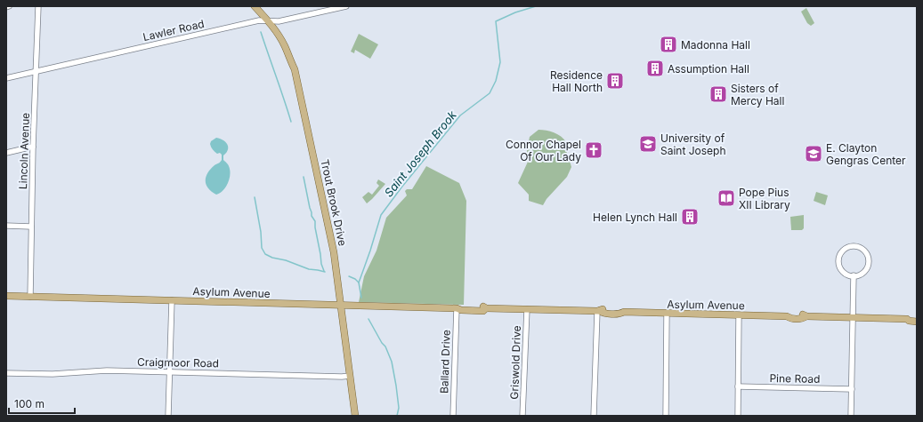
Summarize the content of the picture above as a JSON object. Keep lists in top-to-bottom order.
{
  "streets": {
    "main road": ["Trout Brook Drive", "Asylum Avenue"],
    "street": [
      "Lawler Road",
      "Lincoln Avenue",
      "Ballard Drive",
      "Craigmoor Road",
      "Griswold Drive",
      "Pine Road"
    ]
  },
  "crossings": [
    ["Lawler Road", "Lincoln Avenue"],
    ["Lawler Road", "Trout Brook Drive"],
    ["Lincoln Avenue", "Asylum Avenue"],
    ["Trout Brook Drive", "Asylum Avenue"],
    ["Trout Brook Drive", "Craigmoor Road"],
    ["Asylum Avenue", "Ballard Drive"],
    ["Asylum Avenue", "Griswold Drive"]
  ],
  "water": ["Saint Joseph Brook"],
  "places": {
    "building": [
      "Madonna Hall",
      "Assumption Hall",
      "Residence Hall North",
      "Sisters of Mercy Hall",
      "Helen Lynch Hall"
    ],
    "school or university": ["University of Saint Joseph", "E. Clayton Gengras Center"],
    "church": ["Connor Chapel Of Our Lady"],
    "library": ["Pope Pius XII Library"]
  },
  "scale_bar": "100 m"
}
